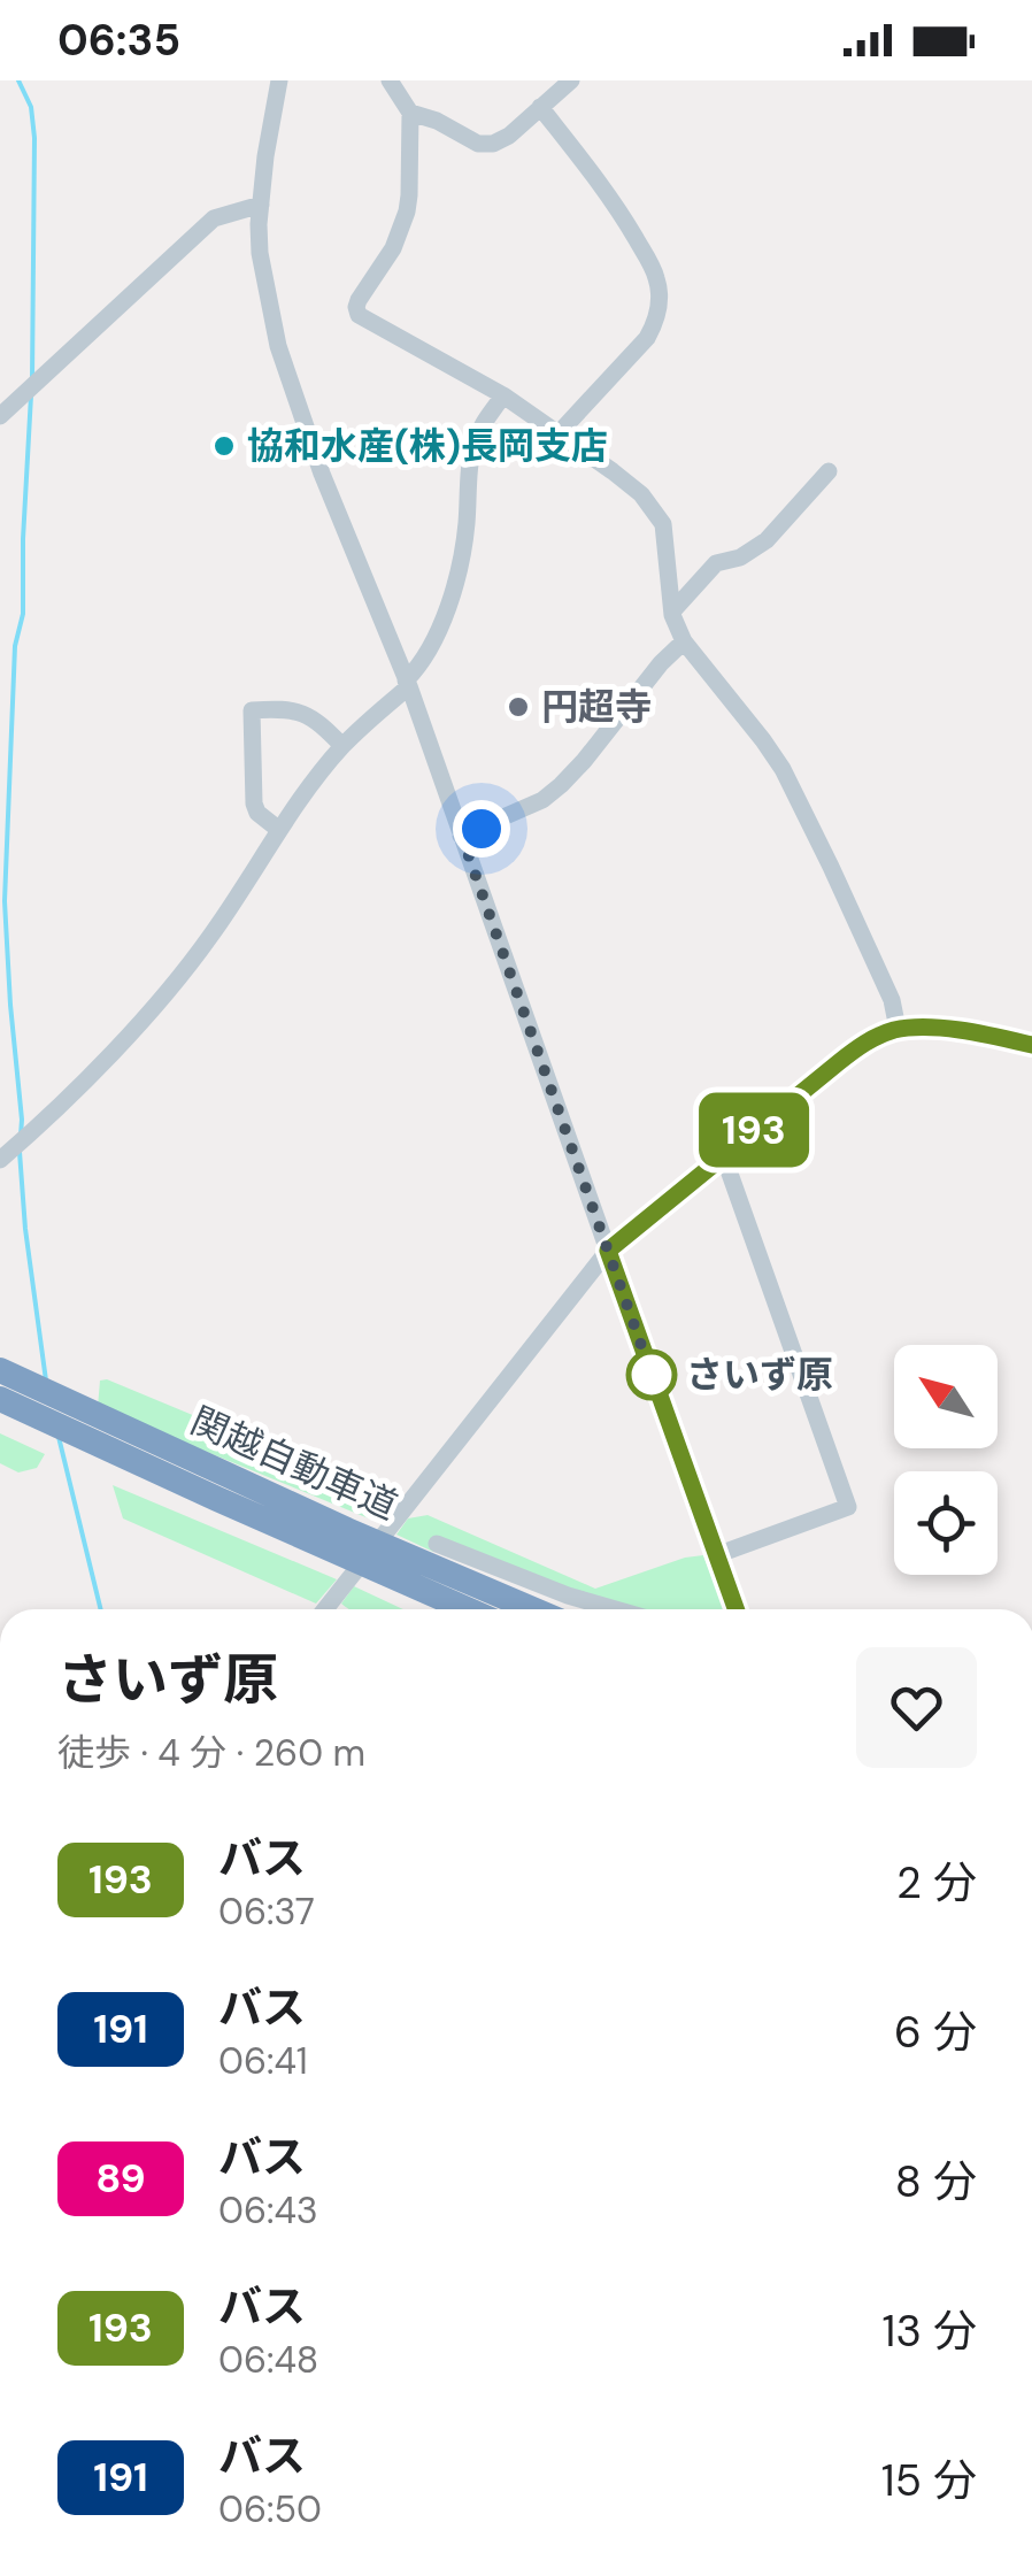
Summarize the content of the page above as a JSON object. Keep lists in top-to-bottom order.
{
  "streets": {
    "highway": ["関越自動車道"]
  },
  "places": ["協和水産(株)長岡支店", "円超寺", "さいず原"],
  "lines": ["bus line 193"],
  "north": "top left",
  "page": {
    "status": "06:35",
    "on_map": "193",
    "heading": ["さいず原", "徒歩 · 4 分 · 260 m"],
    "list": [
      {
        "mark": "193",
        "name": "バス",
        "note": "06:37",
        "value": "2 分"
      },
      {
        "mark": "191",
        "name": "バス",
        "note": "06:41",
        "value": "6 分"
      },
      {
        "mark": "89",
        "name": "バス",
        "note": "06:43",
        "value": "8 分"
      },
      {
        "mark": "193",
        "name": "バス",
        "note": "06:48",
        "value": "13 分"
      },
      {
        "mark": "191",
        "name": "バス",
        "note": "06:50",
        "value": "15 分"
      }
    ]
  }
}
